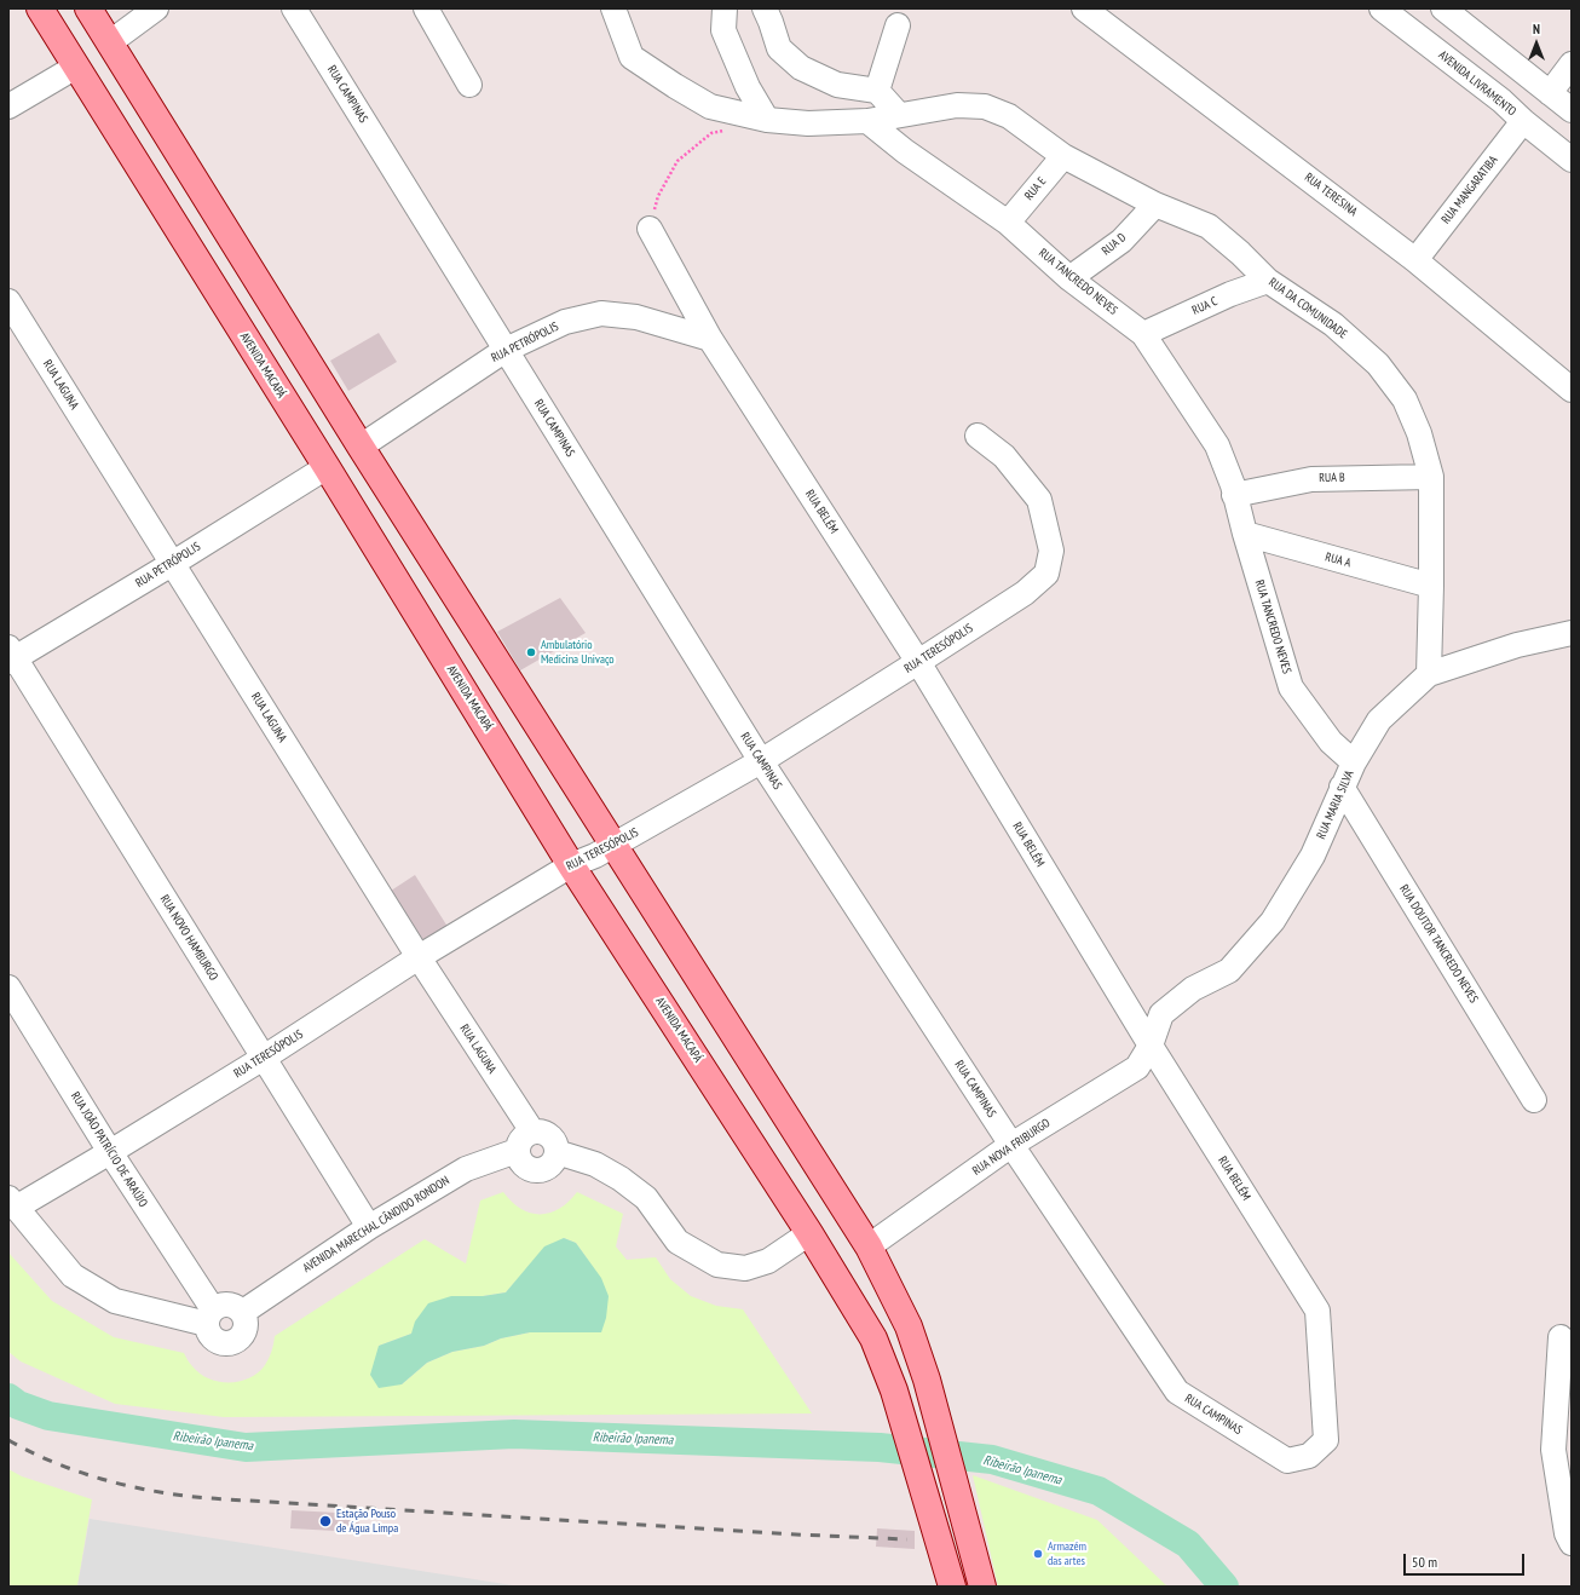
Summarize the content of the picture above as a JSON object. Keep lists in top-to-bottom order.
{
  "streets": {
    "main road": ["AVENIDA MACAPÁ"],
    "street": [
      "AVENIDA LIVRAMENTO",
      "RUA CAMPINAS",
      "RUA E",
      "RUA MANGARATIBA",
      "RUA TERESINA",
      "RUA D",
      "RUA TANCREDO NEVES",
      "RUA C",
      "RUA DA COMUNIDADE",
      "RUA PETRÓPOLIS",
      "RUA LAGUNA",
      "RUA B",
      "RUA BELÉM",
      "RUA A",
      "RUA TERESÓPOLIS",
      "RUA MARIA SILVA",
      "RUA NOVO HAMBURGO",
      "RUA DOUTOR TANCREDO NEVES",
      "RUA NOVA FRIBURGO",
      "RUA JOÃO PATRÍCIO DE ARAÚJO",
      "AVENIDA MARECHAL CÂNDIDO RONDON"
    ]
  },
  "crossings": [
    ["AVENIDA LIVRAMENTO", "RUA MANGARATIBA"],
    ["RUA CAMPINAS", "RUA PETRÓPOLIS"],
    ["RUA CAMPINAS", "RUA BELÉM"],
    ["RUA CAMPINAS", "RUA TERESÓPOLIS"],
    ["RUA CAMPINAS", "RUA NOVA FRIBURGO"],
    ["RUA E", "RUA TANCREDO NEVES"],
    ["RUA E", "RUA DA COMUNIDADE"],
    ["RUA MANGARATIBA", "RUA TERESINA"],
    ["RUA D", "RUA TANCREDO NEVES"],
    ["RUA D", "RUA DA COMUNIDADE"],
    ["RUA TANCREDO NEVES", "RUA C"],
    ["RUA TANCREDO NEVES", "RUA DA COMUNIDADE"],
    ["RUA TANCREDO NEVES", "RUA B"],
    ["RUA TANCREDO NEVES", "RUA A"],
    ["RUA TANCREDO NEVES", "RUA MARIA SILVA"],
    ["RUA C", "RUA DA COMUNIDADE"],
    ["RUA DA COMUNIDADE", "RUA B"],
    ["RUA DA COMUNIDADE", "RUA A"],
    ["RUA DA COMUNIDADE", "RUA MARIA SILVA"],
    ["RUA PETRÓPOLIS", "AVENIDA MACAPÁ"],
    ["RUA PETRÓPOLIS", "RUA LAGUNA"],
    ["RUA PETRÓPOLIS", "RUA BELÉM"],
    ["RUA PETRÓPOLIS", "RUA NOVO HAMBURGO"],
    ["AVENIDA MACAPÁ", "RUA TERESÓPOLIS"],
    ["RUA LAGUNA", "RUA TERESÓPOLIS"],
    ["RUA LAGUNA", "AVENIDA MARECHAL CÂNDIDO RONDON"],
    ["RUA BELÉM", "RUA TERESÓPOLIS"],
    ["RUA BELÉM", "RUA MARIA SILVA"],
    ["RUA BELÉM", "RUA NOVA FRIBURGO"],
    ["RUA TERESÓPOLIS", "RUA NOVO HAMBURGO"],
    ["RUA TERESÓPOLIS", "RUA JOÃO PATRÍCIO DE ARAÚJO"],
    ["RUA MARIA SILVA", "RUA DOUTOR TANCREDO NEVES"],
    ["RUA MARIA SILVA", "RUA NOVA FRIBURGO"],
    ["RUA NOVO HAMBURGO", "AVENIDA MARECHAL CÂNDIDO RONDON"],
    ["RUA JOÃO PATRÍCIO DE ARAÚJO", "AVENIDA MARECHAL CÂNDIDO RONDON"]
  ],
  "water": ["Ribeirão Ipanema"],
  "places": ["Ambulatório Medicina Univaço", "Estação Pouso de Água Limpa", "Armazém das artes"],
  "scale_bar": "50 m",
  "north": "top"
}
